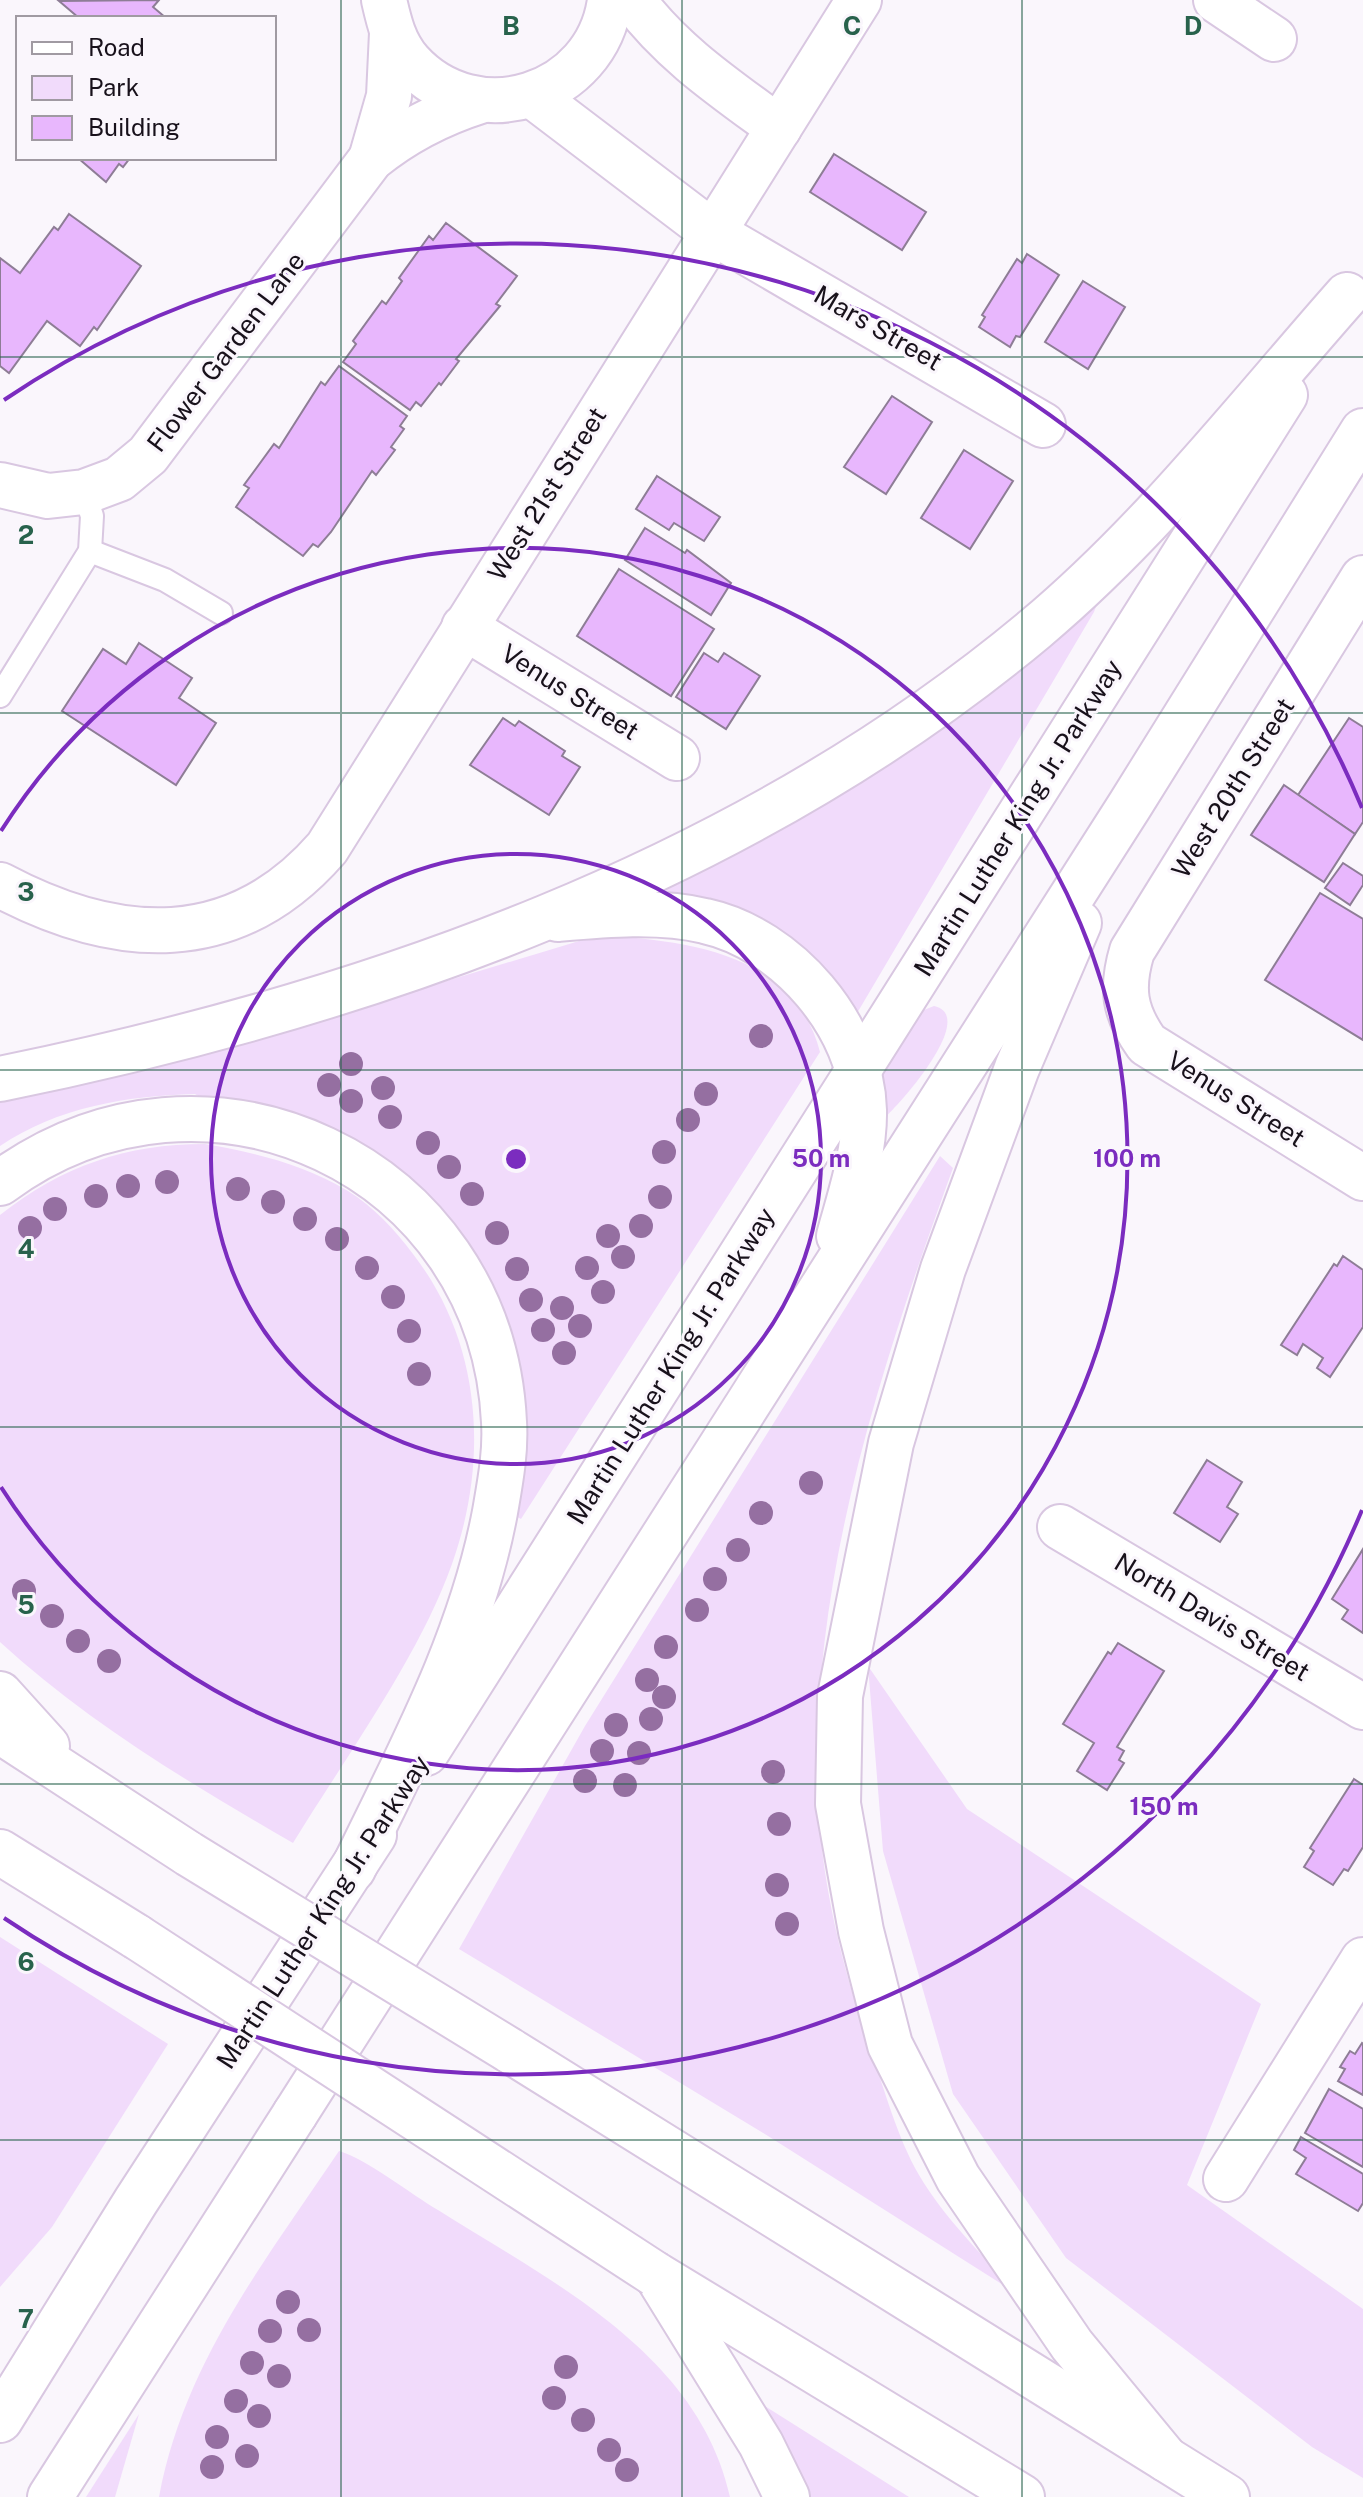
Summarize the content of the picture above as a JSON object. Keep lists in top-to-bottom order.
{
  "streets": {
    "main road": [
      "Mars Street",
      "Flower Garden Lane",
      "West 21st Street",
      "Venus Street",
      "West 20th Street",
      "Martin Luther King Jr. Parkway",
      "North Davis Street"
    ]
  },
  "crossings": [
    ["Mars Street", "West 21st Street"],
    ["West 21st Street", "Venus Street"],
    ["Venus Street", "West 20th Street"]
  ],
  "legend": ["Road", "Park", "Building"],
  "grid": {
    "columns": ["B", "C", "D"],
    "rows": [
      "2",
      "3",
      "4",
      "5",
      "6",
      "7"
    ]
  },
  "rings": ["50 m", "100 m", "150 m"]
}
